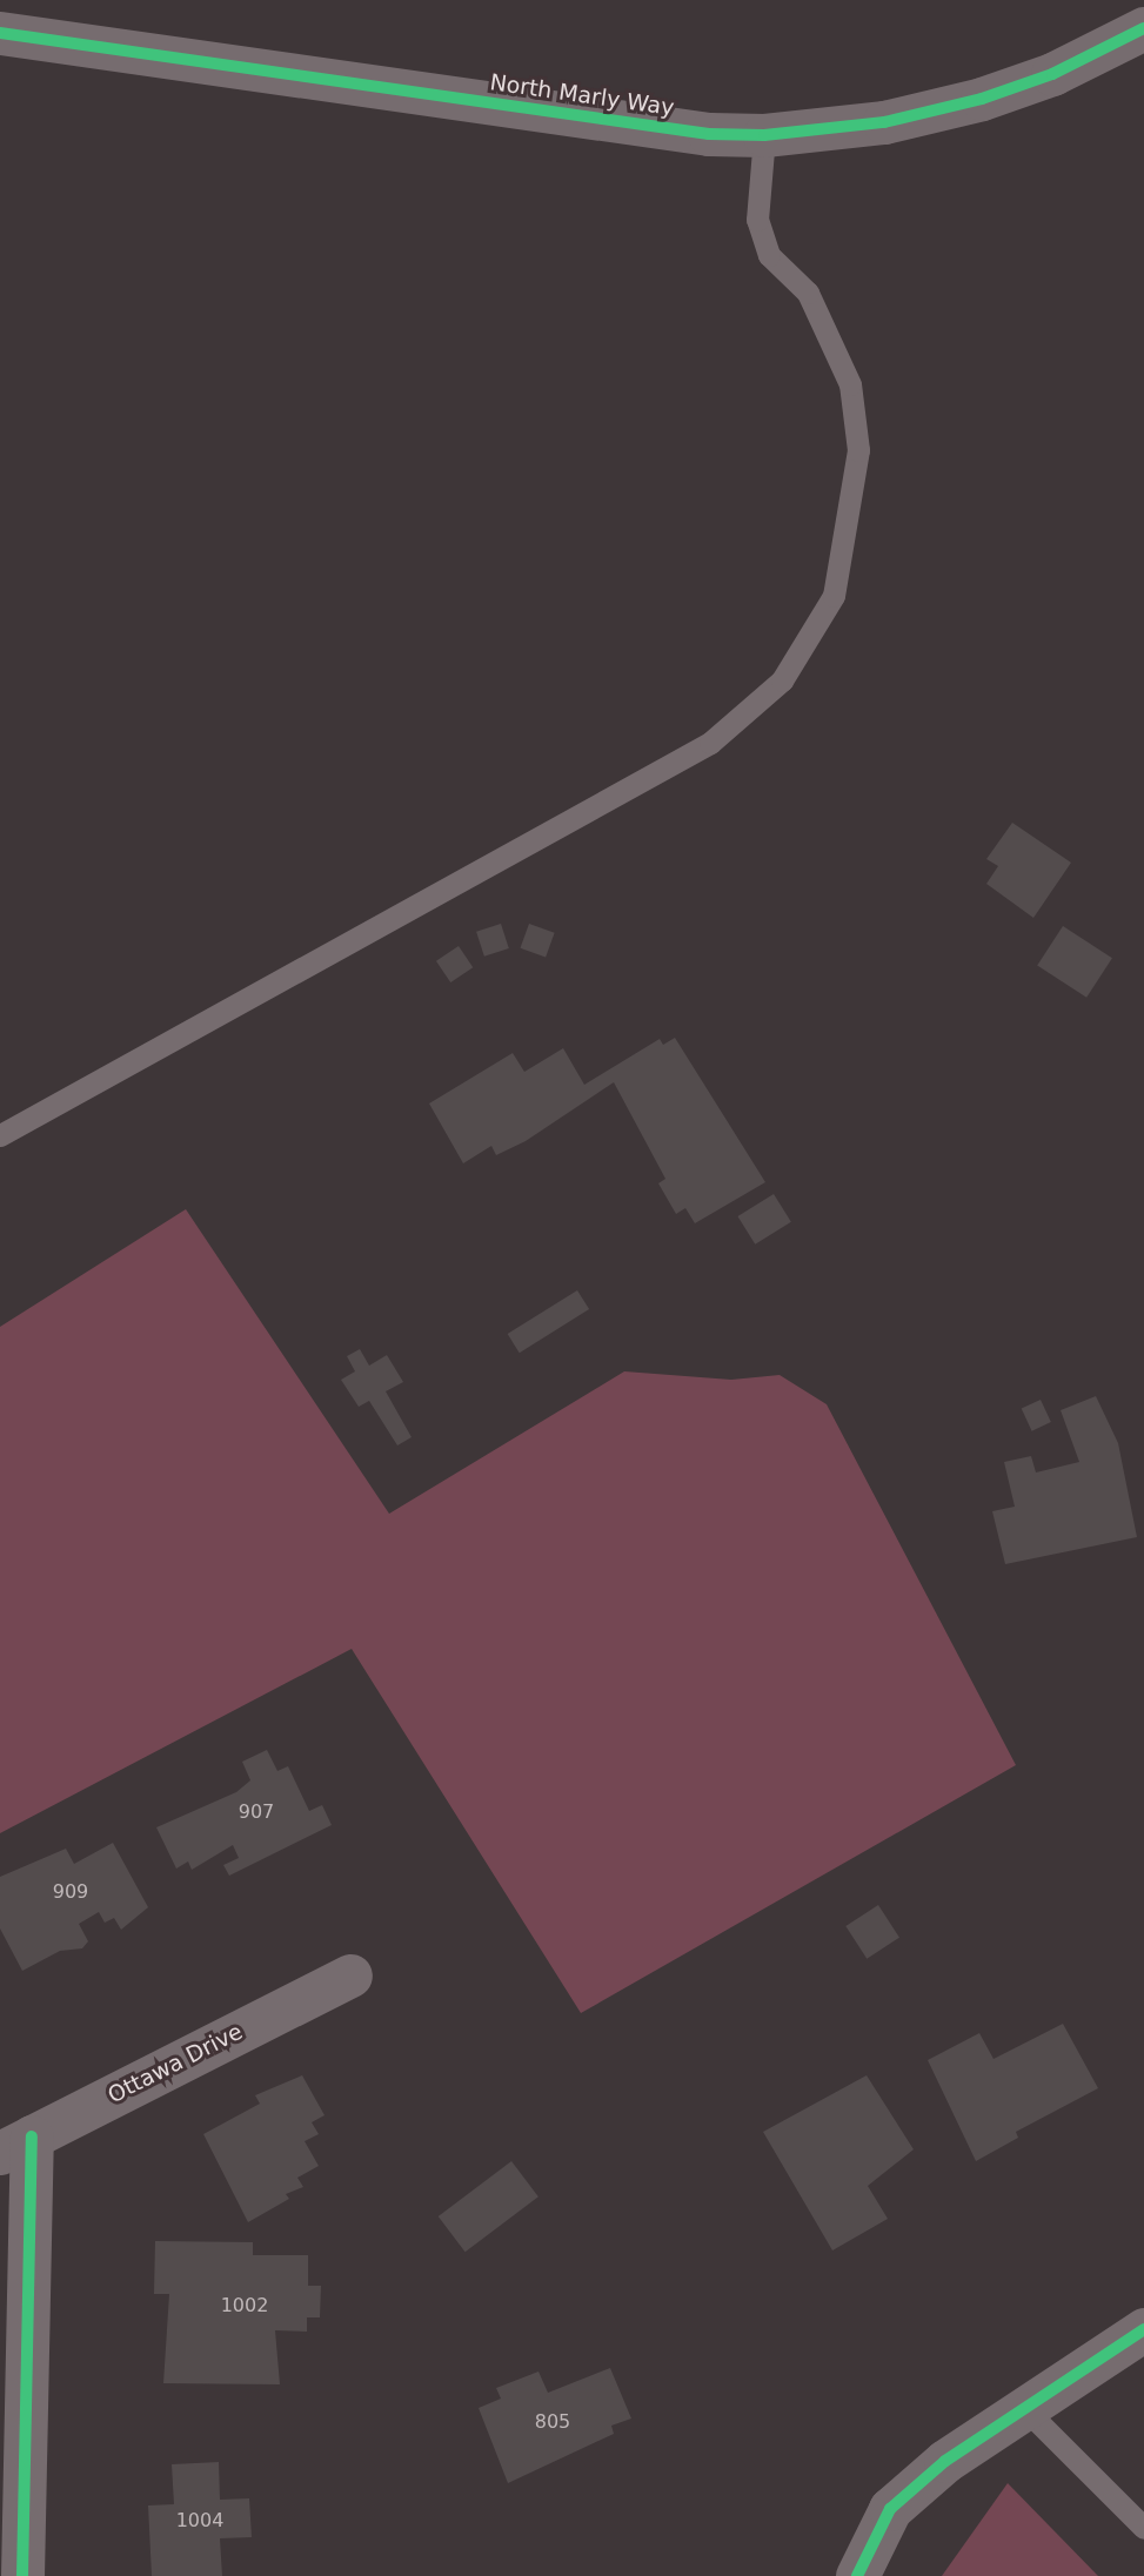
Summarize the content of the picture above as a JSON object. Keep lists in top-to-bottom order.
{
  "streets": {
    "street": ["North Marly Way", "Ottawa Drive"]
  },
  "house_numbers": [
    "907",
    "909",
    "1002",
    "805",
    "1004"
  ]
}
